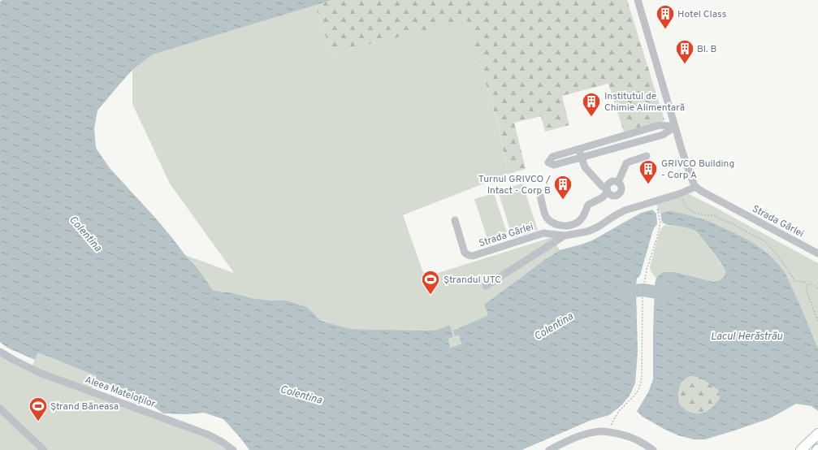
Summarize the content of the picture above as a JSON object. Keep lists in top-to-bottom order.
{
  "streets": {
    "street": ["Strada Gârlei", "Aleea Mateloților"]
  },
  "water": ["Colentina", "Lacul Herăstrău"],
  "places": {
    "building": [
      "Hotel Class",
      "Bl. B",
      "Institutul de Chimie Alimentară",
      "GRIVCO Building - Corp A",
      "Turnul GRIVCO / Intact - Corp B"
    ],
    "sports": ["Ștrandul UTC", "Ștrand Băneasa"]
  }
}
